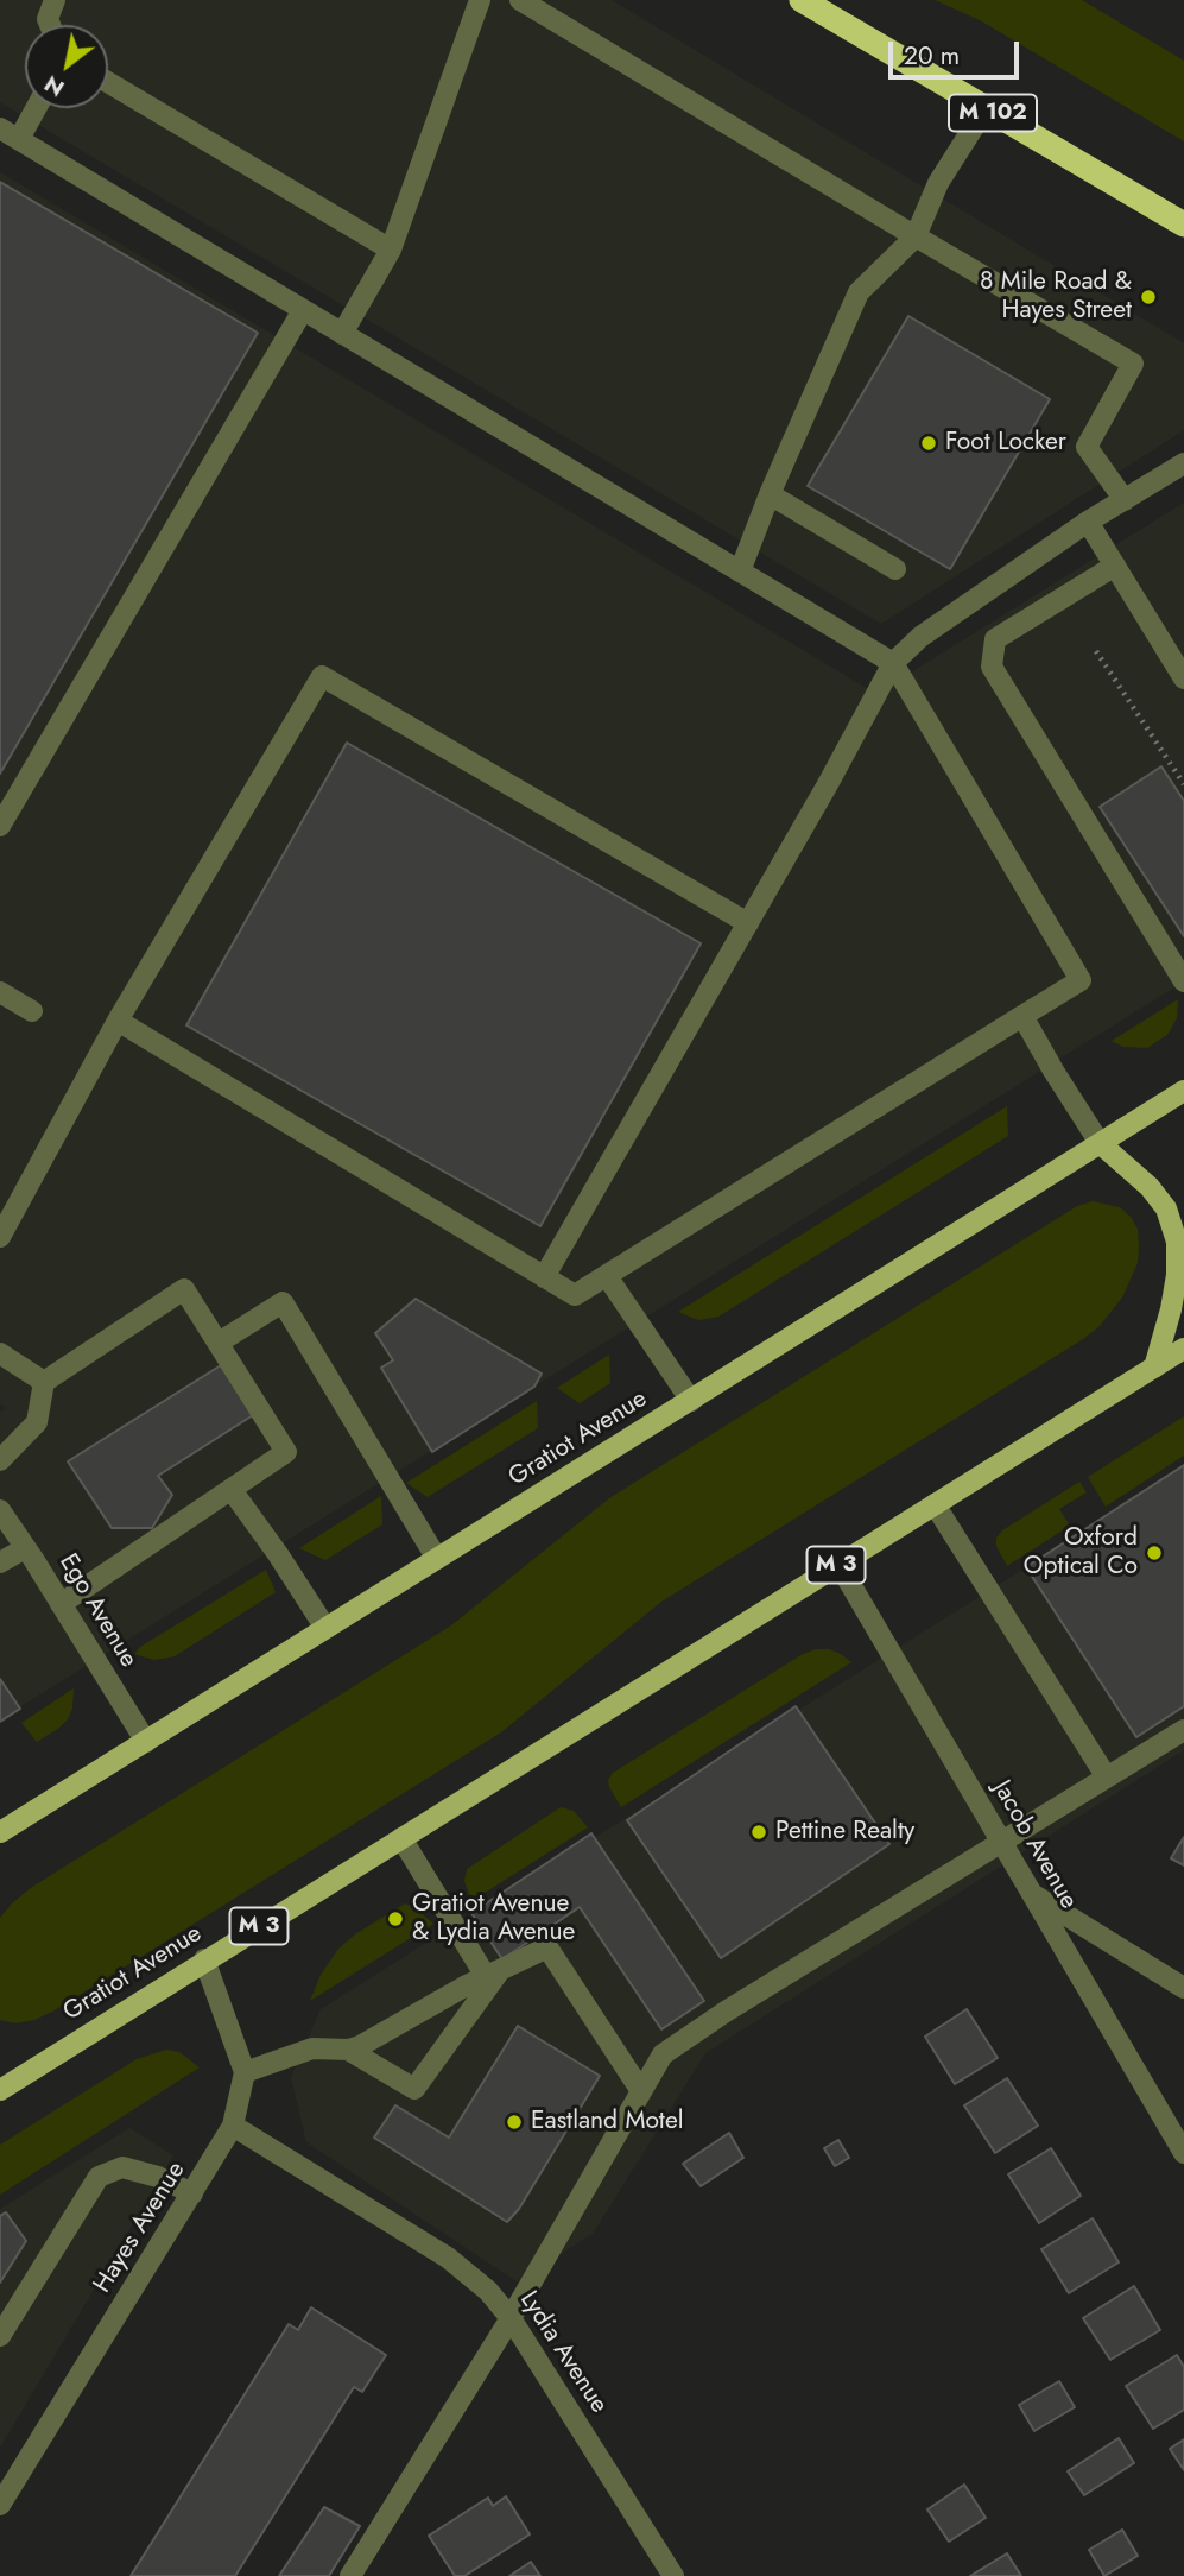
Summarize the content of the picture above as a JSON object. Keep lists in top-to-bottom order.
{
  "streets": {
    "highway": ["M 102"],
    "main road": ["Gratiot Avenue", "M 3"],
    "street": [
      "Ego Avenue",
      "Jacob Avenue",
      "Hayes Avenue",
      "Lydia Avenue"
    ]
  },
  "crossings": [
    ["Gratiot Avenue", "Ego Avenue"],
    ["Gratiot Avenue", "Jacob Avenue"],
    ["Hayes Avenue", "Lydia Avenue"]
  ],
  "places": [
    "8 Mile Road & Hayes Street",
    "Foot Locker",
    "Oxford Optical Co",
    "Pettine Realty",
    "Gratiot Avenue & Lydia Avenue",
    "Eastland Motel"
  ],
  "scale_bar": "20 m",
  "north": "bottom left"
}
